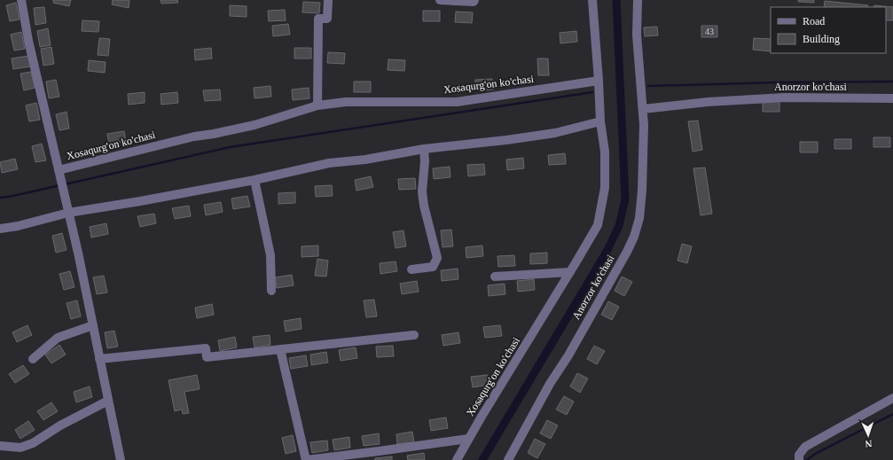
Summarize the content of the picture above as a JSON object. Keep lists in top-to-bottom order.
{
  "streets": {
    "street": ["Xosaqurg'on ko'chasi", "Anorzor ko'chasi"]
  },
  "house_numbers": ["43"],
  "legend": ["Road", "Building"],
  "north": "bottom"
}
